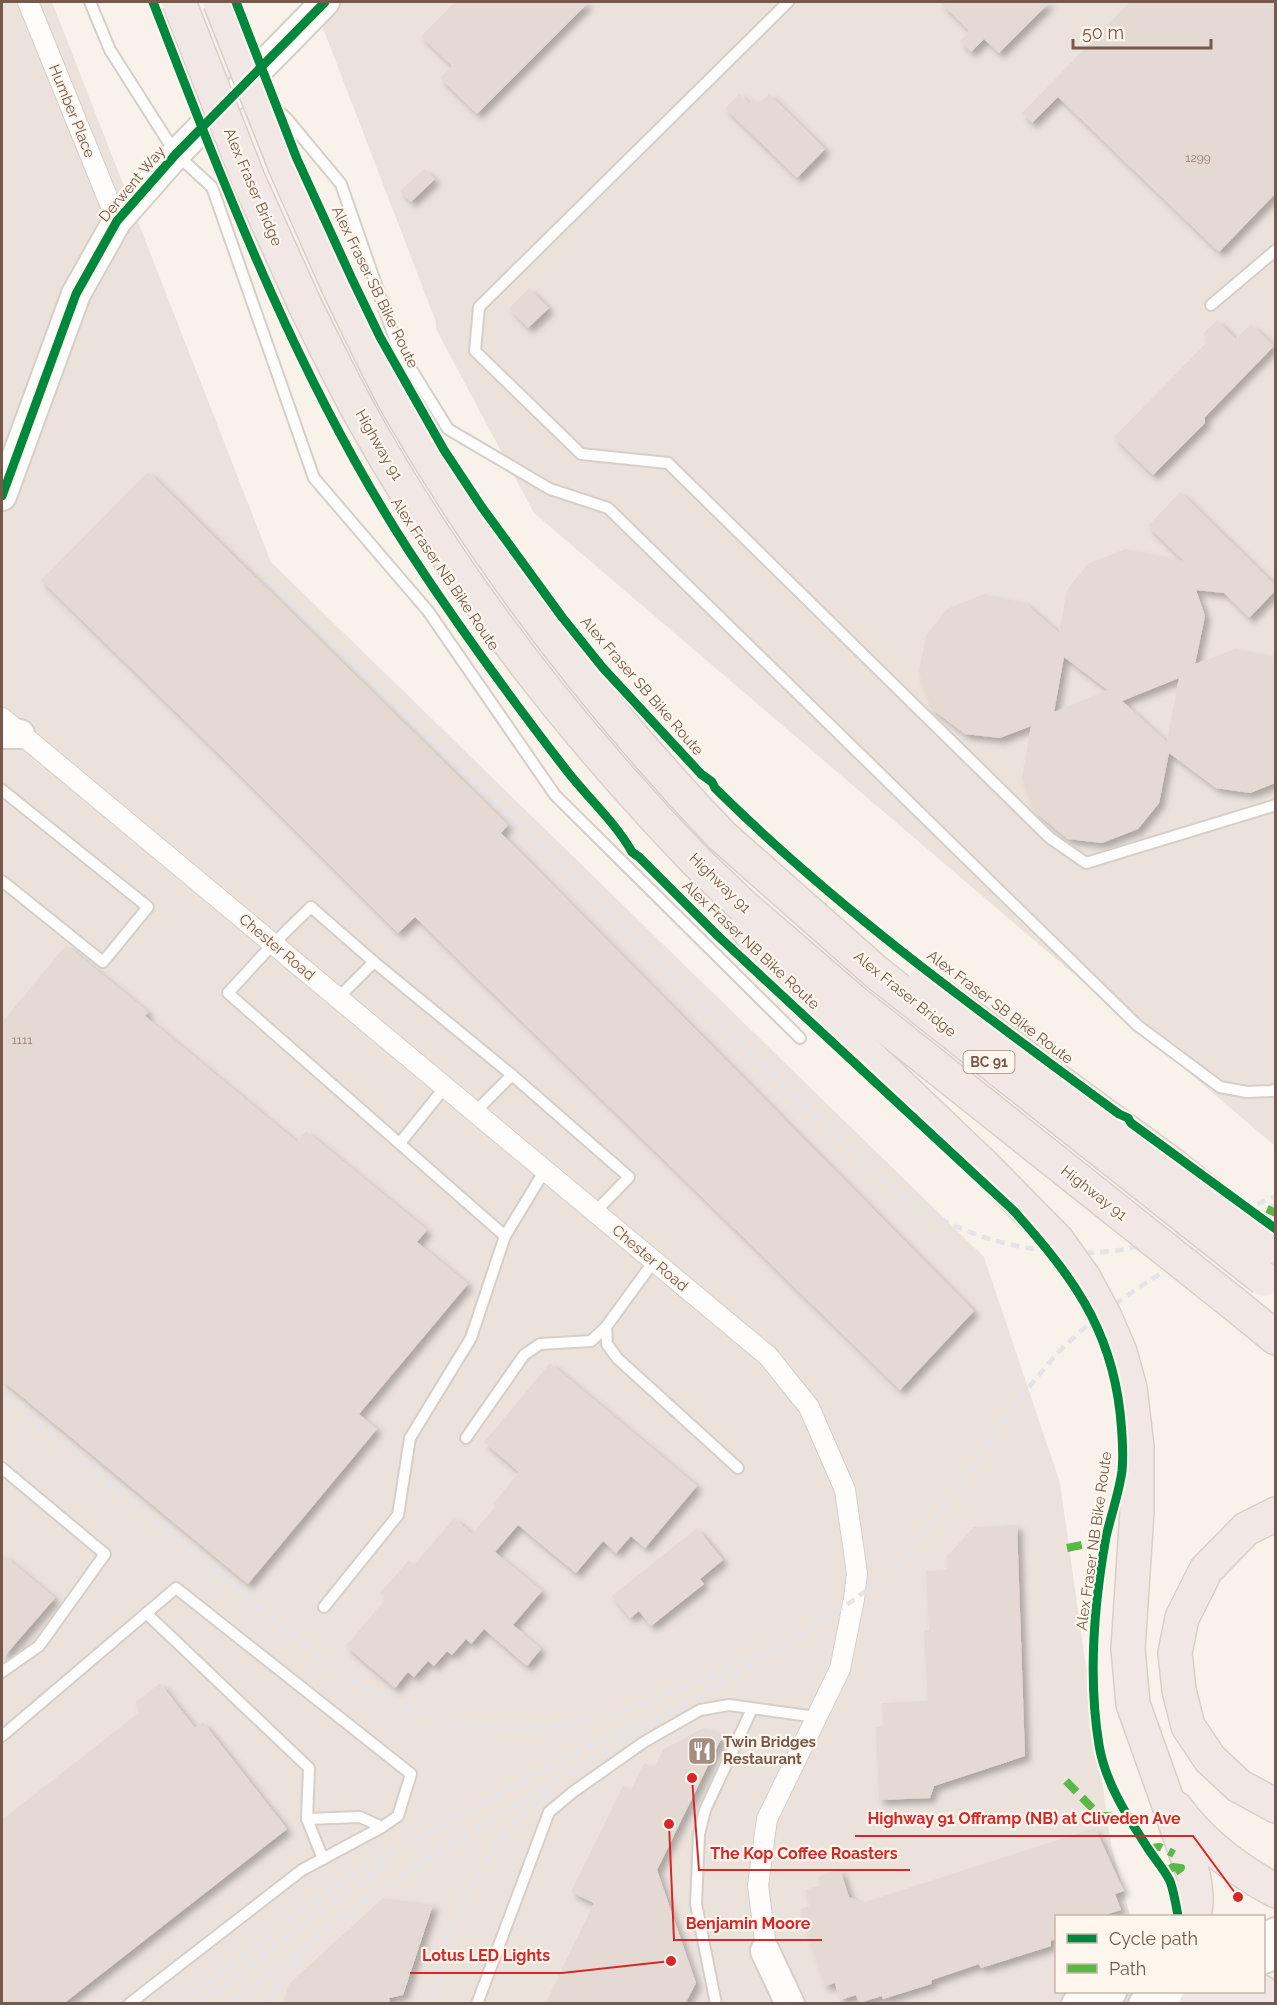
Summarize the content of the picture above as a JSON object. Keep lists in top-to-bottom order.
{
  "streets": {
    "highway": ["Alex Fraser Bridge", "Highway 91", "BC 91"],
    "street": ["Humber Place", "Derwent Way", "Chester Road"],
    "cycle path": ["Alex Fraser SB Bike Route", "Alex Fraser NB Bike Route"]
  },
  "crossings": [
    ["Humber Place", "Derwent Way"],
    ["Alex Fraser Bridge", "Highway 91"],
    ["Alex Fraser Bridge", "BC 91"]
  ],
  "places": {
    "restaurant": ["Twin Bridges Restaurant"],
    "other": [
      "The Kop Coffee Roasters",
      "Benjamin Moore",
      "Highway 91 Offramp (NB) at Cliveden Ave",
      "Lotus LED Lights"
    ]
  },
  "house_numbers": ["1299", "1111"],
  "legend": ["Cycle path", "Path"],
  "scale_bar": "50 m"
}
